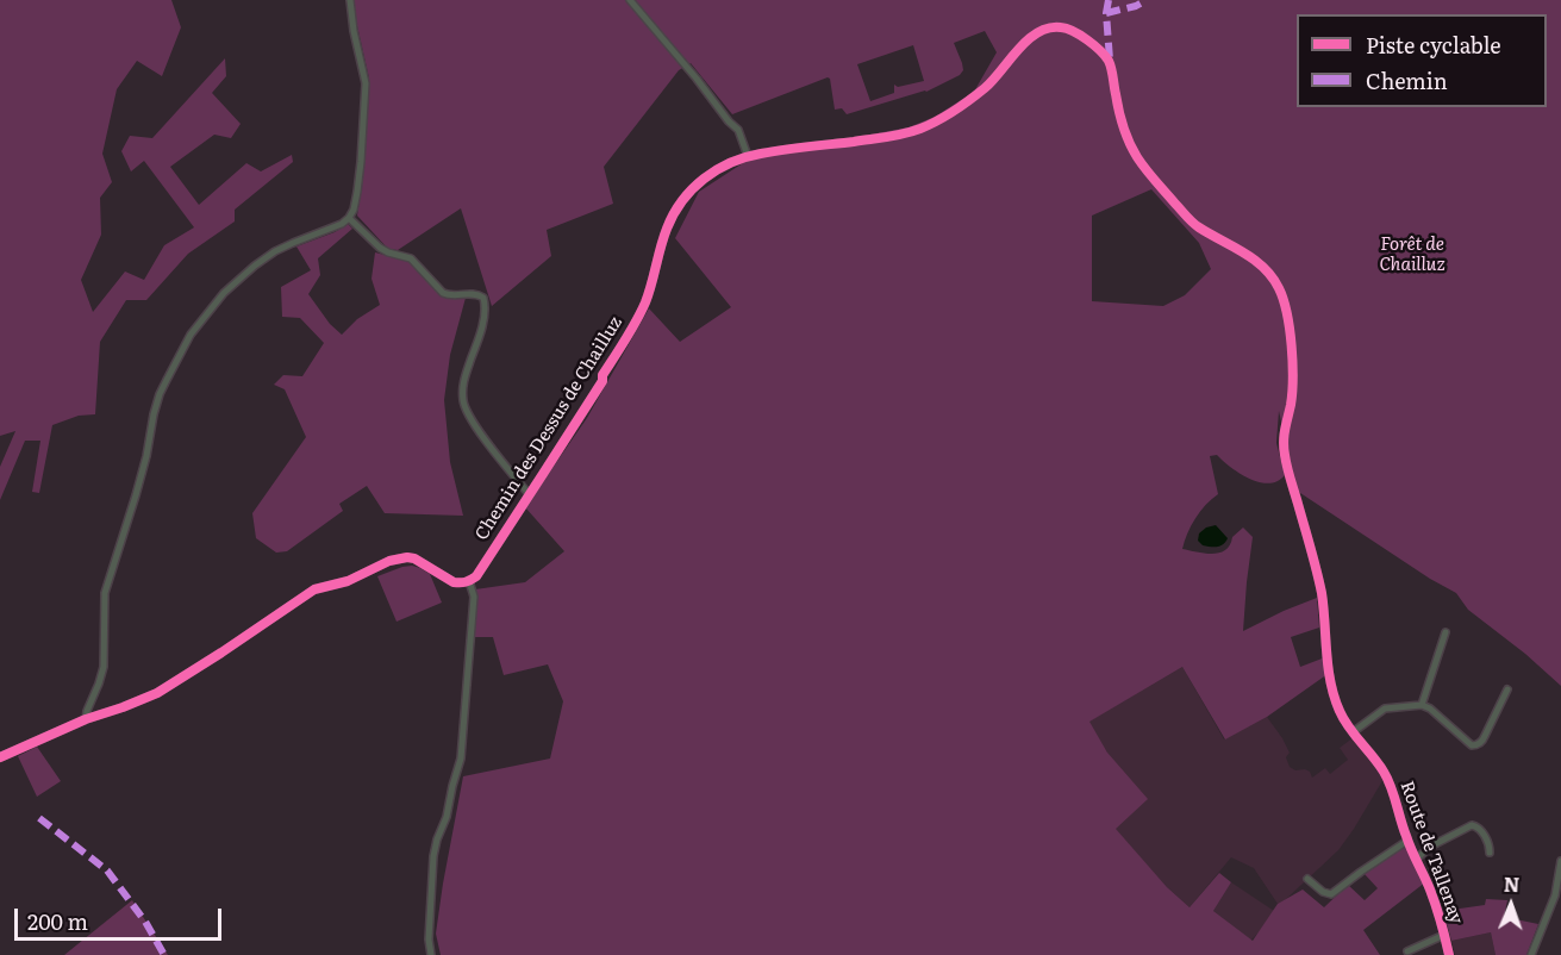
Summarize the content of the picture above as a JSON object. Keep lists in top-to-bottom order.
{
  "streets": {
    "street": ["Chemin des Dessus de Chailluz", "Route de Tallenay"]
  },
  "crossings": [
    ["Chemin des Dessus de Chailluz", "Route de Tallenay"]
  ],
  "parks": ["Forêt de Chailluz"],
  "legend": ["Piste cyclable", "Chemin"],
  "scale_bar": "200 m",
  "north": "top"
}
